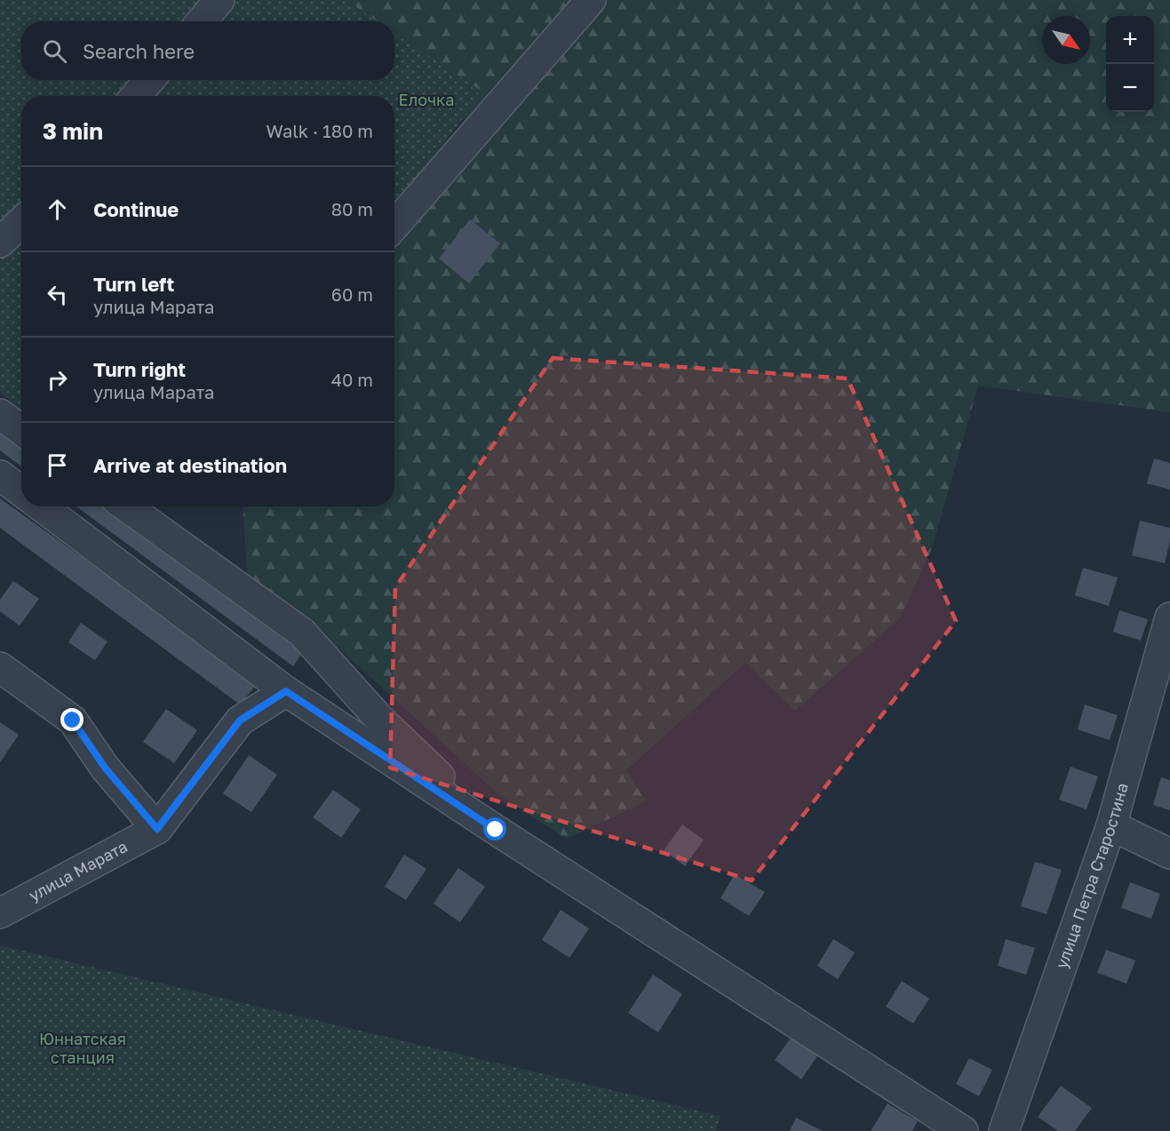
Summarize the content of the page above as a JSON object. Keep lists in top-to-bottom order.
{
  "streets": {
    "street": ["улица Марата", "улица Петра Старостина"]
  },
  "parks": ["Елочка", "Юннатская станция"],
  "north": "bottom right",
  "page": {
    "map_buttons": ["+", "−"],
    "search": "Search here",
    "heading": ["3 min", "Walk · 180 m"],
    "list": [
      ["Continue", "80 m"],
      ["Turn left", "улица Марата", "60 m"],
      ["Turn right", "улица Марата", "40 m"],
      "Arrive at destination"
    ]
  }
}
